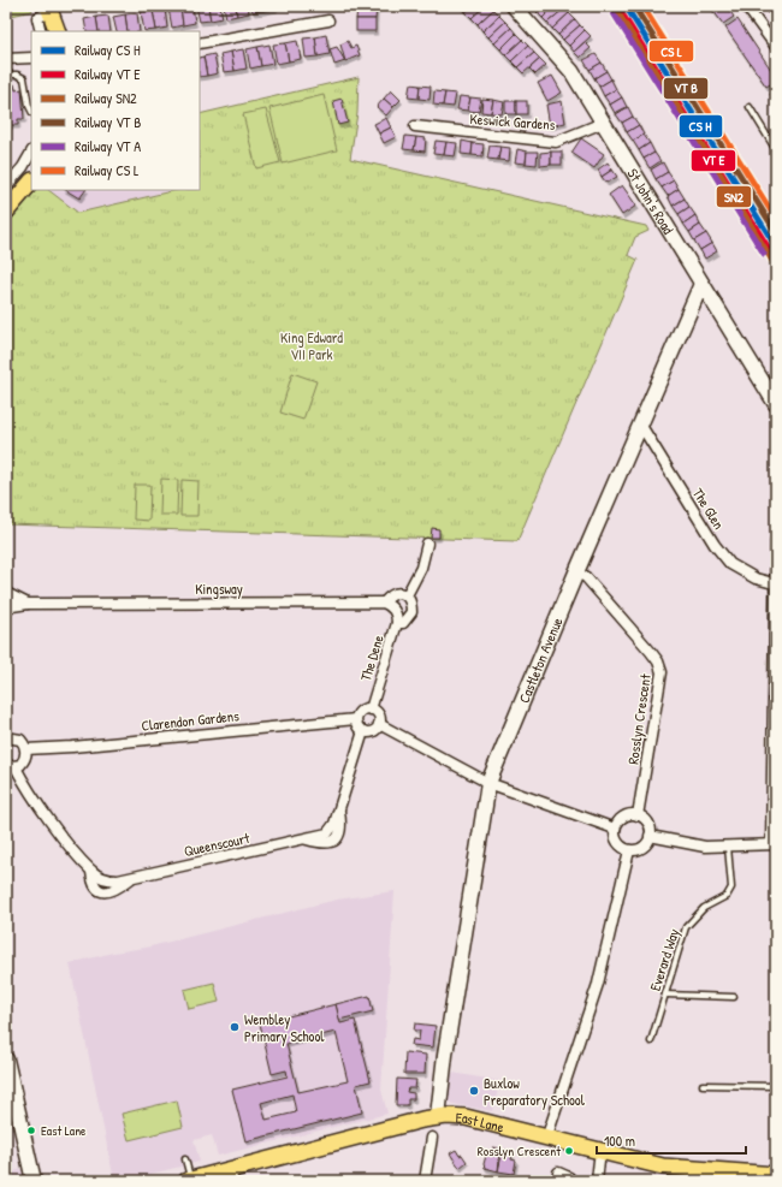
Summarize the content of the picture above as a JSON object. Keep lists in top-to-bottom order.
{
  "streets": {
    "main road": ["East Lane"],
    "street": [
      "Keswick Gardens",
      "St John's Road",
      "The Glen",
      "Kingsway",
      "The Dene",
      "Castleton Avenue",
      "Rosslyn Crescent",
      "Clarendon Gardens",
      "Queenscourt"
    ],
    "lane": ["Everard Way"]
  },
  "crossings": [
    ["Keswick Gardens", "St John's Road"],
    ["St John's Road", "Castleton Avenue"],
    ["The Glen", "Castleton Avenue"],
    ["The Dene", "Clarendon Gardens"],
    ["The Dene", "Queenscourt"],
    ["Castleton Avenue", "Rosslyn Crescent"],
    ["Castleton Avenue", "East Lane"],
    ["Clarendon Gardens", "Queenscourt"]
  ],
  "parks": ["King Edward VII Park"],
  "places": [
    "Wembley Primary School",
    "Buxlow Preparatory School",
    "East Lane",
    "Rosslyn Crescent"
  ],
  "lines": ["rail line SN2"],
  "legend": [
    "Railway CS H",
    "Railway VT E",
    "Railway SN2",
    "Railway VT B",
    "Railway VT A",
    "Railway CS L"
  ],
  "scale_bar": "100 m"
}
